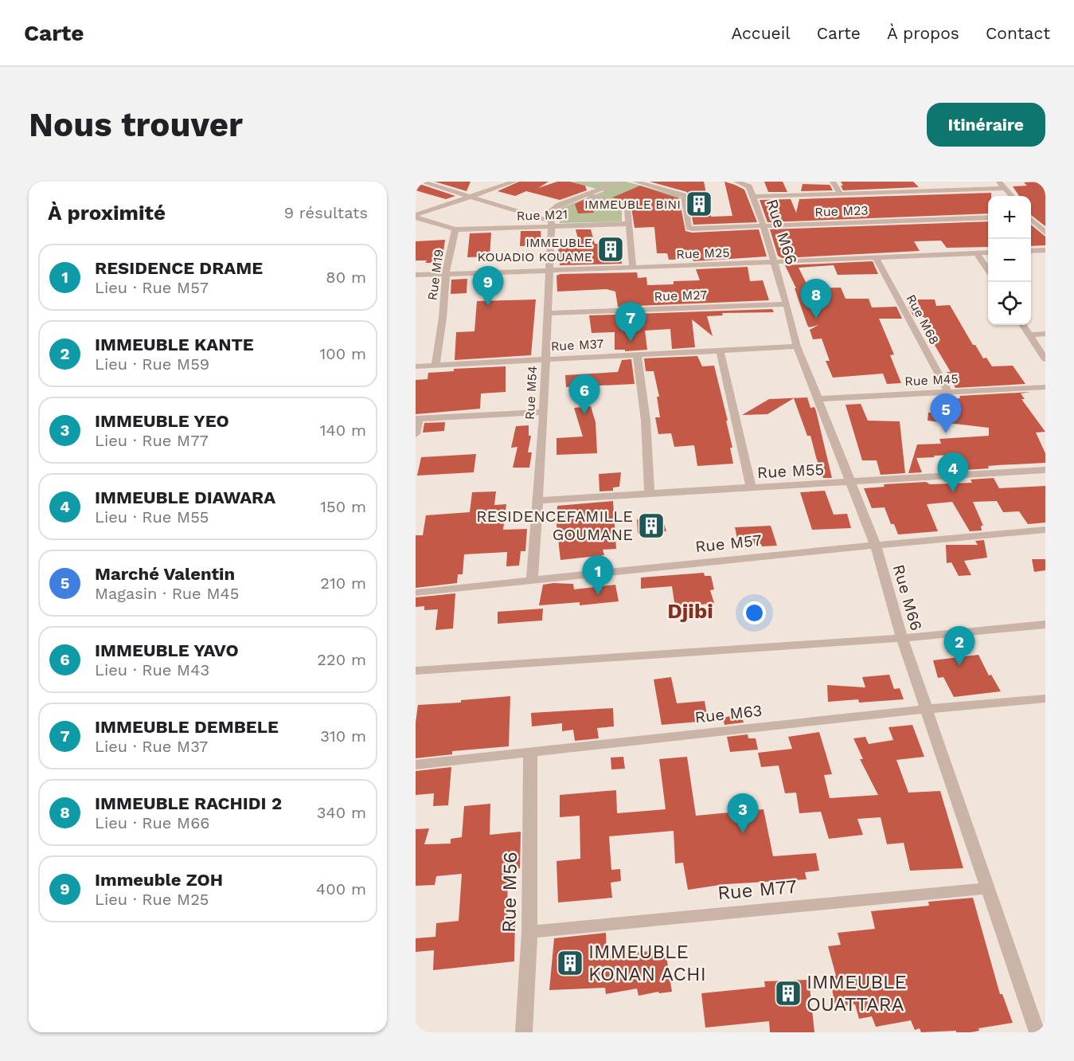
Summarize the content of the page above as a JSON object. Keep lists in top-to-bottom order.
{
  "streets": {
    "street": [
      "Rue M23",
      "Rue M21",
      "Rue M66",
      "Rue M25",
      "Rue M19",
      "Rue M27",
      "Rue M68",
      "Rue M37",
      "Rue M45",
      "Rue M54",
      "Rue M55",
      "Rue M57",
      "Rue M63",
      "Rue M77",
      "Rue M56"
    ]
  },
  "crossings": [
    ["Rue M23", "Rue M66"],
    ["Rue M21", "Rue M19"],
    ["Rue M21", "Rue M54"],
    ["Rue M66", "Rue M25"],
    ["Rue M66", "Rue M27"],
    ["Rue M66", "Rue M37"],
    ["Rue M66", "Rue M45"],
    ["Rue M66", "Rue M55"],
    ["Rue M66", "Rue M57"],
    ["Rue M66", "Rue M63"],
    ["Rue M66", "Rue M77"],
    ["Rue M25", "Rue M19"],
    ["Rue M25", "Rue M68"],
    ["Rue M25", "Rue M54"],
    ["Rue M19", "Rue M37"],
    ["Rue M27", "Rue M54"],
    ["Rue M68", "Rue M45"],
    ["Rue M37", "Rue M54"],
    ["Rue M54", "Rue M55"],
    ["Rue M54", "Rue M57"],
    ["Rue M63", "Rue M56"],
    ["Rue M77", "Rue M56"]
  ],
  "districts": ["Djibi"],
  "places": {
    "building": [
      "IMMEUBLE BINI",
      "IMMEUBLE KOUADIO KOUAME",
      "RESIDENCEFAMILLE GOUMANE",
      "IMMEUBLE KONAN ACHI",
      "IMMEUBLE OUATTARA"
    ]
  },
  "page": {
    "header": "Carte",
    "nav": [
      "Accueil",
      "Carte",
      "À propos",
      "Contact"
    ],
    "buttons": "Itinéraire",
    "title": "Nous trouver",
    "heading": ["À proximité", "9 résultats"],
    "map_buttons": ["+", "−"],
    "list": [
      {
        "mark": "1",
        "name": "RESIDENCE DRAME",
        "note": "Lieu · Rue M57",
        "value": "80 m"
      },
      {
        "mark": "2",
        "name": "IMMEUBLE KANTE",
        "note": "Lieu · Rue M59",
        "value": "100 m"
      },
      {
        "mark": "3",
        "name": "IMMEUBLE YEO",
        "note": "Lieu · Rue M77",
        "value": "140 m"
      },
      {
        "mark": "4",
        "name": "IMMEUBLE DIAWARA",
        "note": "Lieu · Rue M55",
        "value": "150 m"
      },
      {
        "mark": "5",
        "name": "Marché Valentin",
        "note": "Magasin · Rue M45",
        "value": "210 m"
      },
      {
        "mark": "6",
        "name": "IMMEUBLE YAVO",
        "note": "Lieu · Rue M43",
        "value": "220 m"
      },
      {
        "mark": "7",
        "name": "IMMEUBLE DEMBELE",
        "note": "Lieu · Rue M37",
        "value": "310 m"
      },
      {
        "mark": "8",
        "name": "IMMEUBLE RACHIDI 2",
        "note": "Lieu · Rue M66",
        "value": "340 m"
      },
      {
        "mark": "9",
        "name": "Immeuble ZOH",
        "note": "Lieu · Rue M25",
        "value": "400 m"
      }
    ],
    "pins": [
      "9",
      "8",
      "7",
      "6",
      "5",
      "4",
      "1",
      "2",
      "3"
    ]
  }
}
